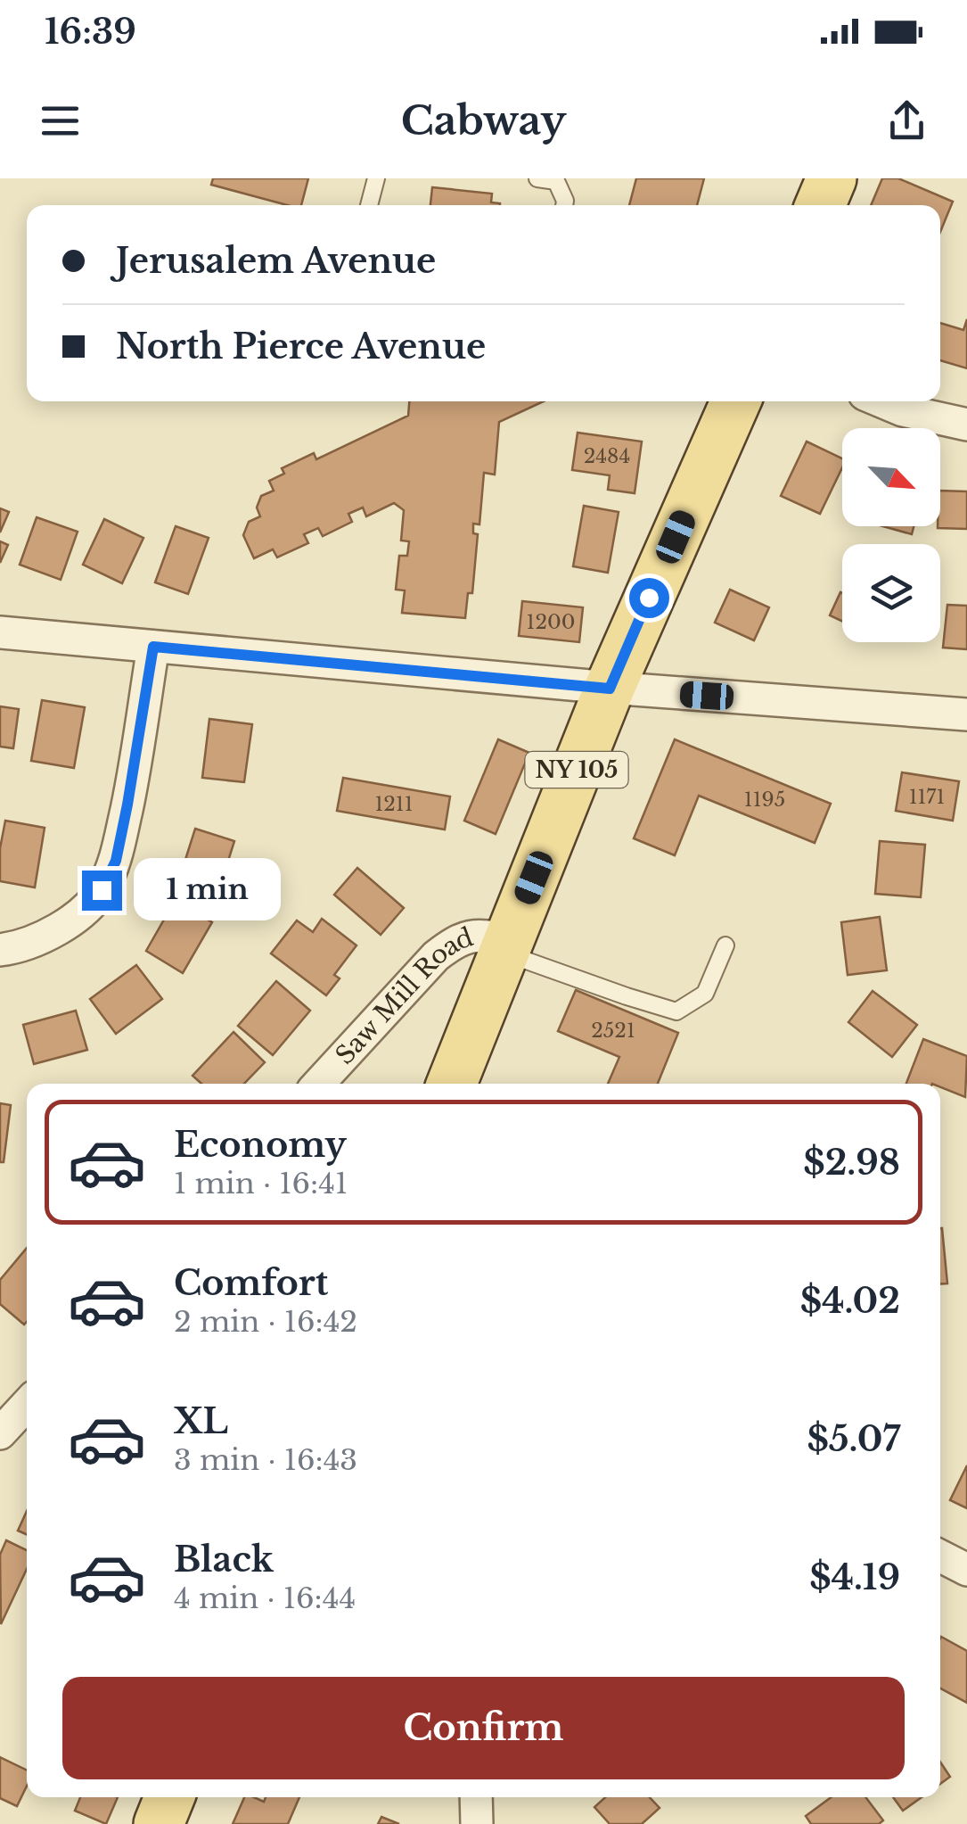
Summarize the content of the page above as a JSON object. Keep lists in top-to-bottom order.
{
  "streets": {
    "main road": ["NY 105"],
    "street": ["Saw Mill Road"]
  },
  "crossings": [
    ["NY 105", "Saw Mill Road"]
  ],
  "house_numbers": [
    "2484",
    "1200",
    "1171",
    "1195",
    "1211",
    "2521"
  ],
  "north": "bottom right",
  "page": {
    "status": "16:39",
    "header": "Cabway",
    "banner": ["Jerusalem Avenue", "North Pierce Avenue"],
    "bubble": "1 min",
    "list": [
      {
        "name": "Economy",
        "note": "1 min · 16:41",
        "value": "$2.98"
      },
      {
        "name": "Comfort",
        "note": "2 min · 16:42",
        "value": "$4.02"
      },
      {
        "name": "XL",
        "note": "3 min · 16:43",
        "value": "$5.07"
      },
      {
        "name": "Black",
        "note": "4 min · 16:44",
        "value": "$4.19"
      }
    ],
    "buttons": "Confirm"
  }
}
